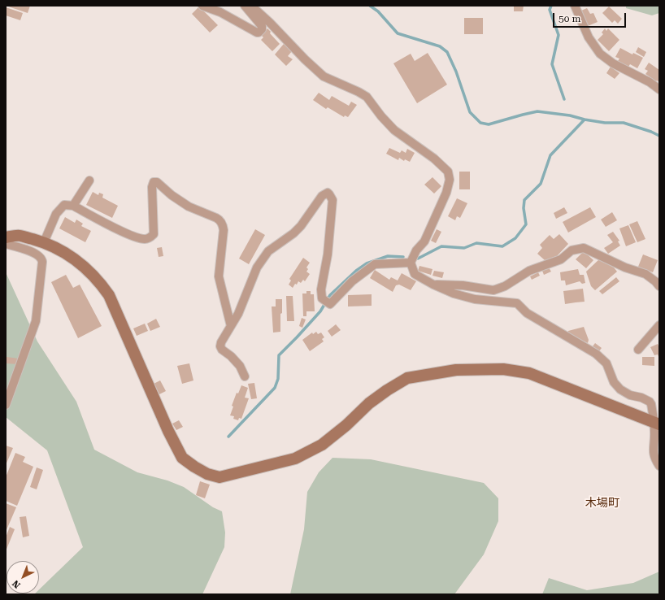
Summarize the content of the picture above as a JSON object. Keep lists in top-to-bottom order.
{
  "districts": ["木場町"],
  "scale_bar": "50 m",
  "north": "bottom left"
}
